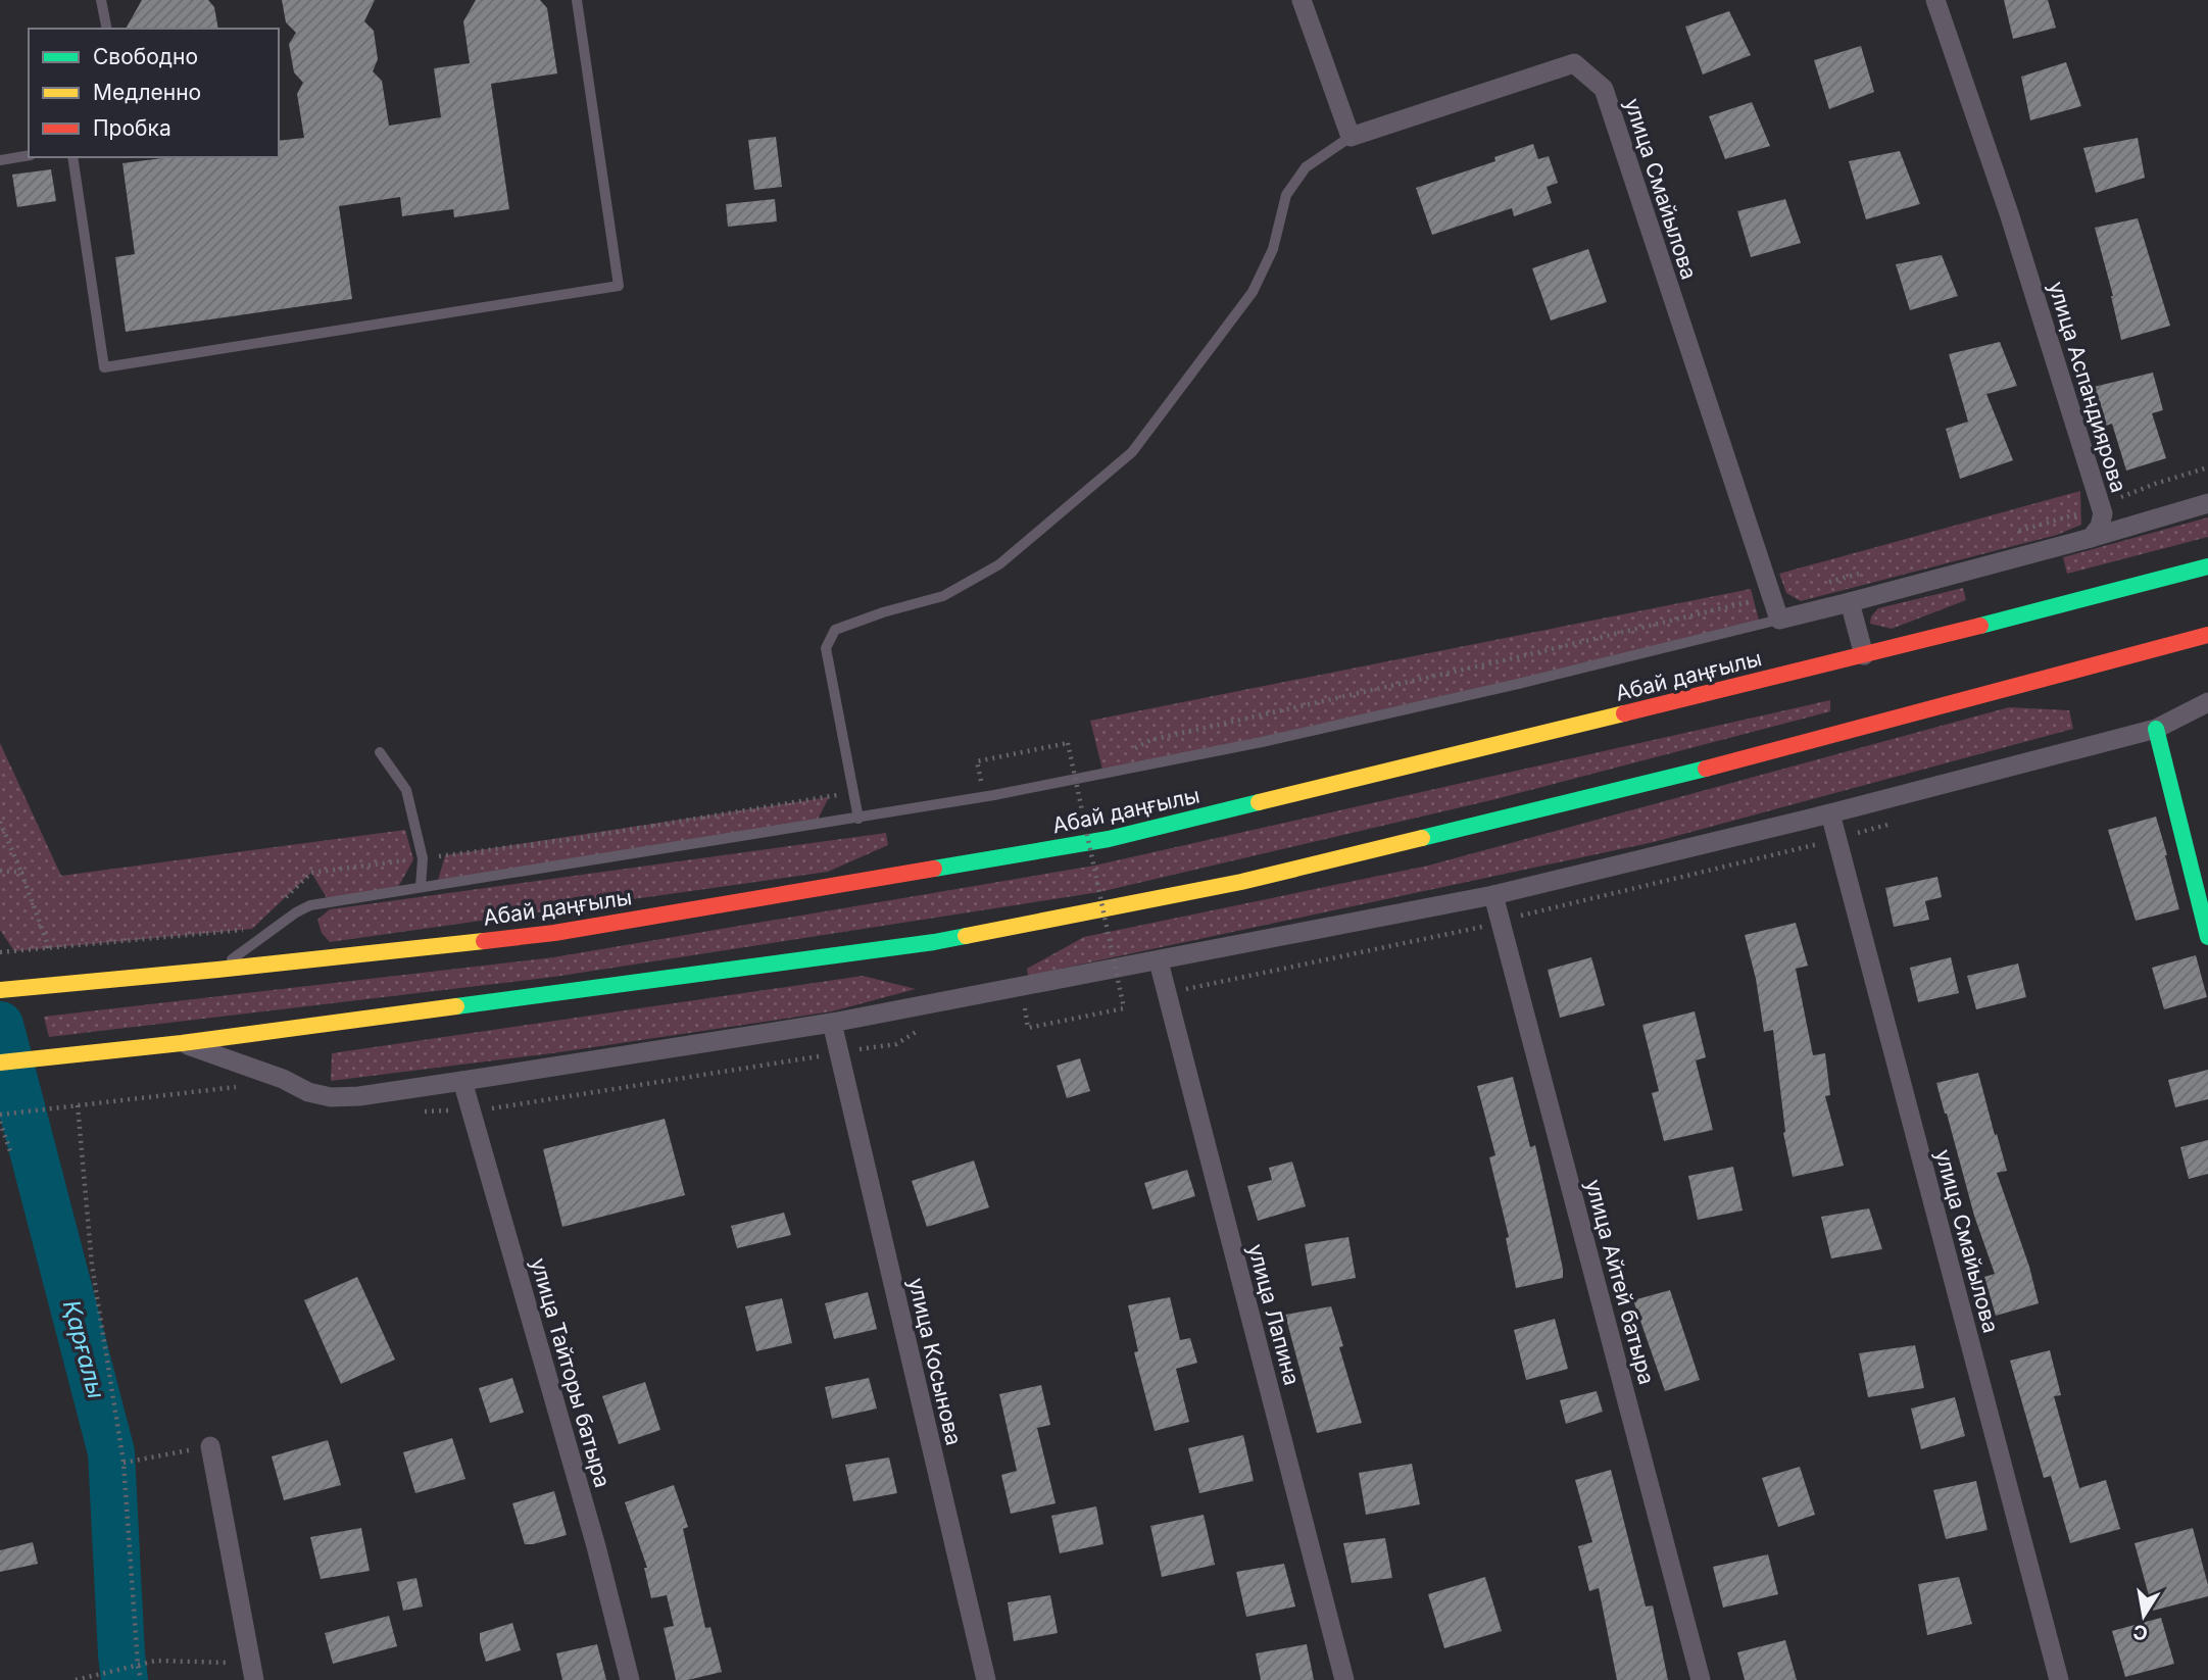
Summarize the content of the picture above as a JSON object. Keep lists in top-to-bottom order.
{
  "streets": {
    "main road": ["Абай даңғылы"],
    "street": [
      "улица Смайылова",
      "улица Аспандиярова",
      "улица Айтей батыра",
      "улица Лапина",
      "улица Косынова",
      "улица Тайторы батыра"
    ]
  },
  "water": ["Қарғалы"],
  "legend": ["Свободно", "Медленно", "Пробка"],
  "north": "bottom"
}
